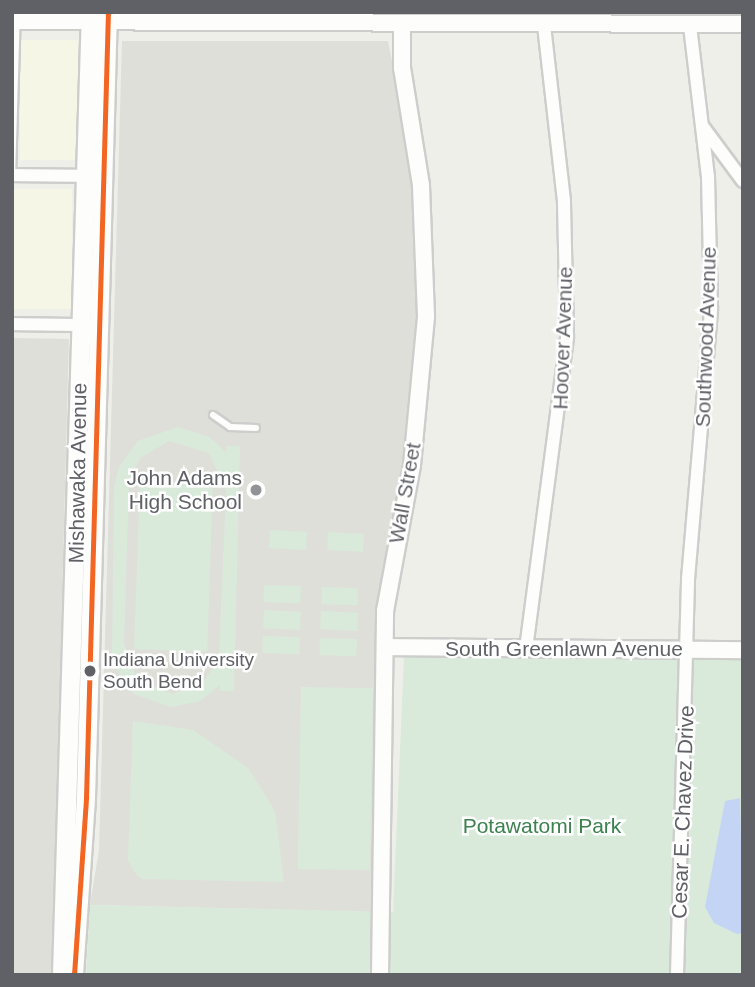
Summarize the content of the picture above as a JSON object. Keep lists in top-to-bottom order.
{
  "streets": {
    "main road": ["Mishawaka Avenue"],
    "street": [
      "Southwood Avenue",
      "Hoover Avenue",
      "Wall Street",
      "South Greenlawn Avenue",
      "Cesar E. Chavez Drive"
    ]
  },
  "crossings": [
    ["Southwood Avenue", "South Greenlawn Avenue"],
    ["Southwood Avenue", "Cesar E. Chavez Drive"],
    ["Hoover Avenue", "South Greenlawn Avenue"],
    ["Wall Street", "South Greenlawn Avenue"],
    ["South Greenlawn Avenue", "Cesar E. Chavez Drive"]
  ],
  "parks": ["Potawatomi Park"],
  "places": ["John Adams High School", "Indiana University South Bend"]
}
